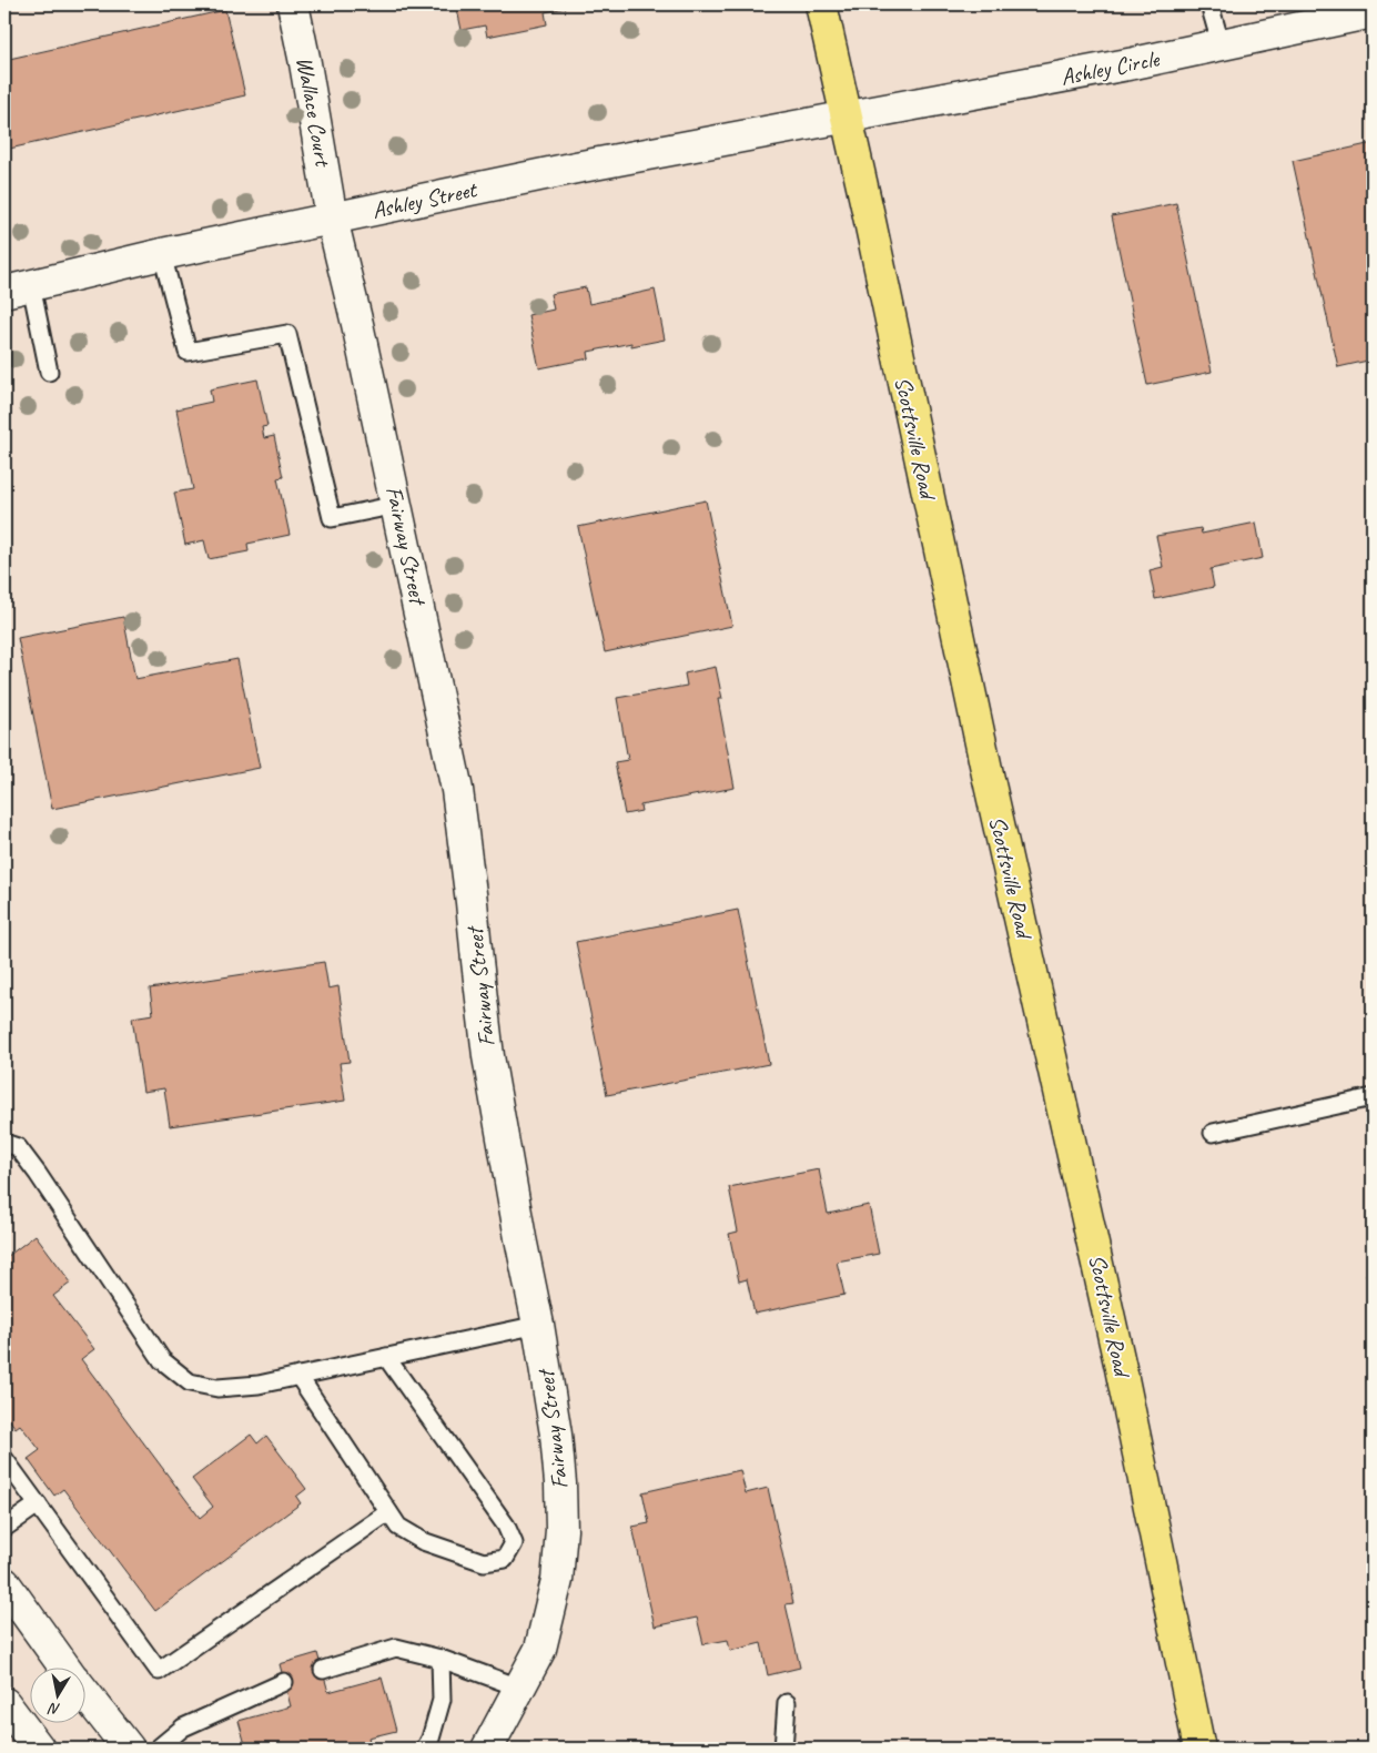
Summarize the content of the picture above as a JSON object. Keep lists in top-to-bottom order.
{
  "streets": {
    "main road": ["Scottsville Road"],
    "street": [
      "Ashley Circle",
      "Wallace Court",
      "Ashley Street",
      "Fairway Street"
    ]
  },
  "crossings": [
    ["Ashley Circle", "Ashley Street"],
    ["Ashley Circle", "Scottsville Road"],
    ["Wallace Court", "Ashley Street"],
    ["Wallace Court", "Fairway Street"],
    ["Ashley Street", "Scottsville Road"],
    ["Ashley Street", "Fairway Street"]
  ],
  "north": "bottom"
}
